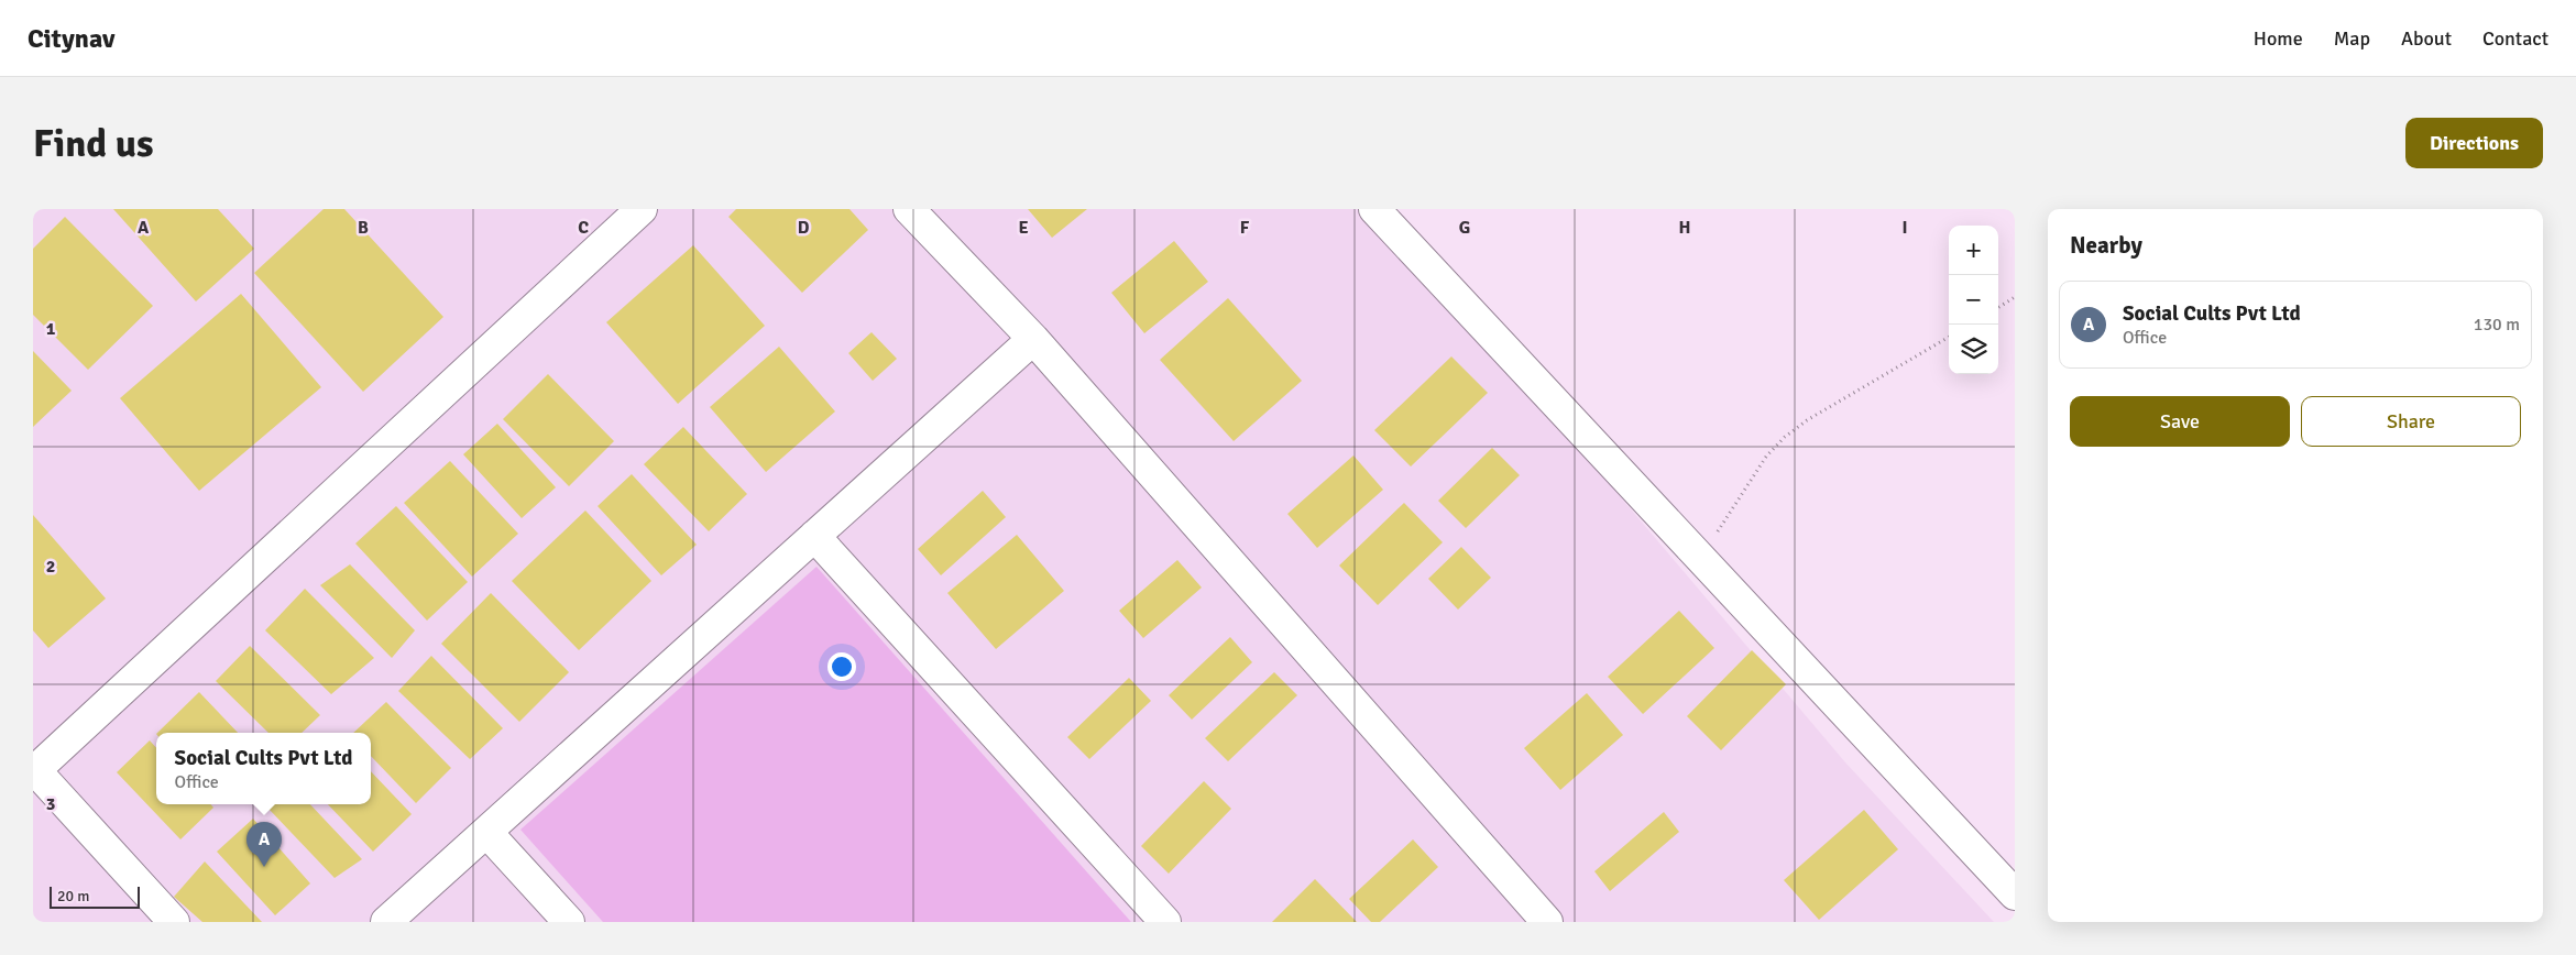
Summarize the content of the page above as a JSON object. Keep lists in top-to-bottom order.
{
  "scale_bar": "20 m",
  "page": {
    "header": "Citynav",
    "nav": [
      "Home",
      "Map",
      "About",
      "Contact"
    ],
    "buttons": [
      "Directions",
      ["Save", "Share"]
    ],
    "title": "Find us",
    "heading": "Nearby",
    "map_buttons": ["+", "−"],
    "list": [
      {
        "mark": "A",
        "name": "Social Cults Pvt Ltd",
        "note": "Office",
        "value": "130 m"
      }
    ],
    "popup": ["Social Cults Pvt Ltd", "Office"],
    "pins": "A",
    "scale": "20 m"
  },
  "grid": {
    "columns": [
      "A",
      "B",
      "C",
      "D",
      "E",
      "F",
      "G",
      "H",
      "I"
    ],
    "rows": ["1", "2", "3"]
  }
}
